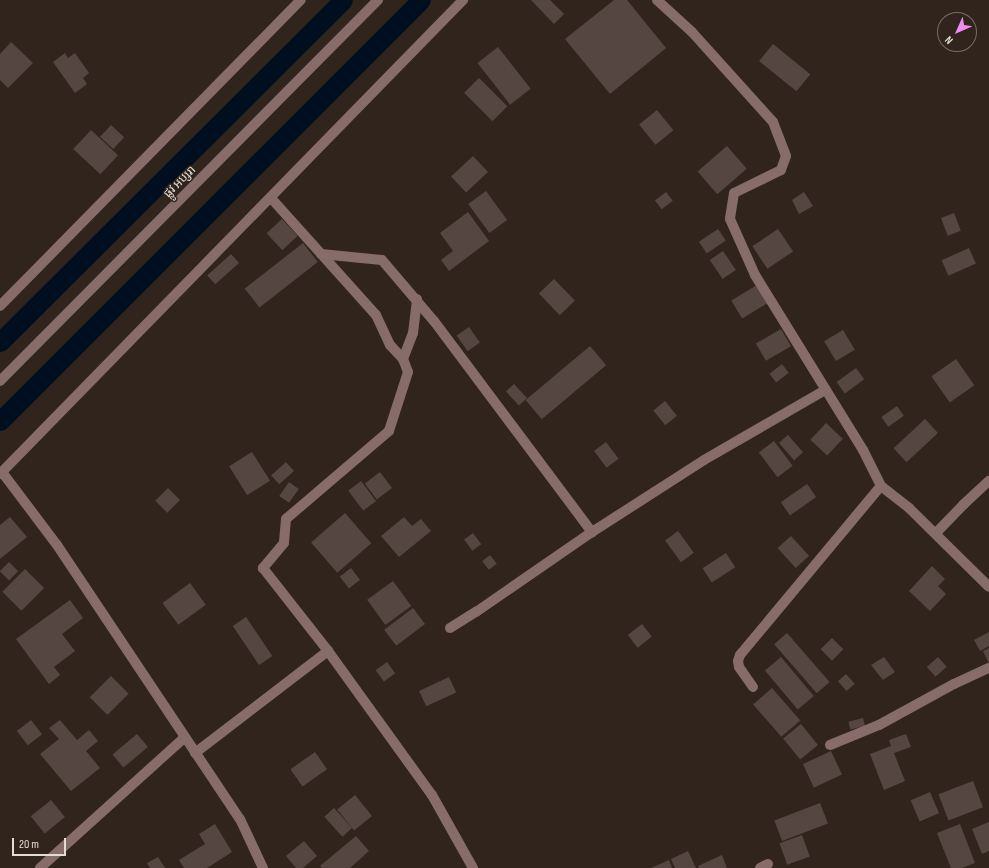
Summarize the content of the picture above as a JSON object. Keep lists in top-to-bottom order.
{
  "streets": {
    "street": ["ផ្លូវ អប្សរា"]
  },
  "scale_bar": "20 m",
  "north": "bottom left"
}
